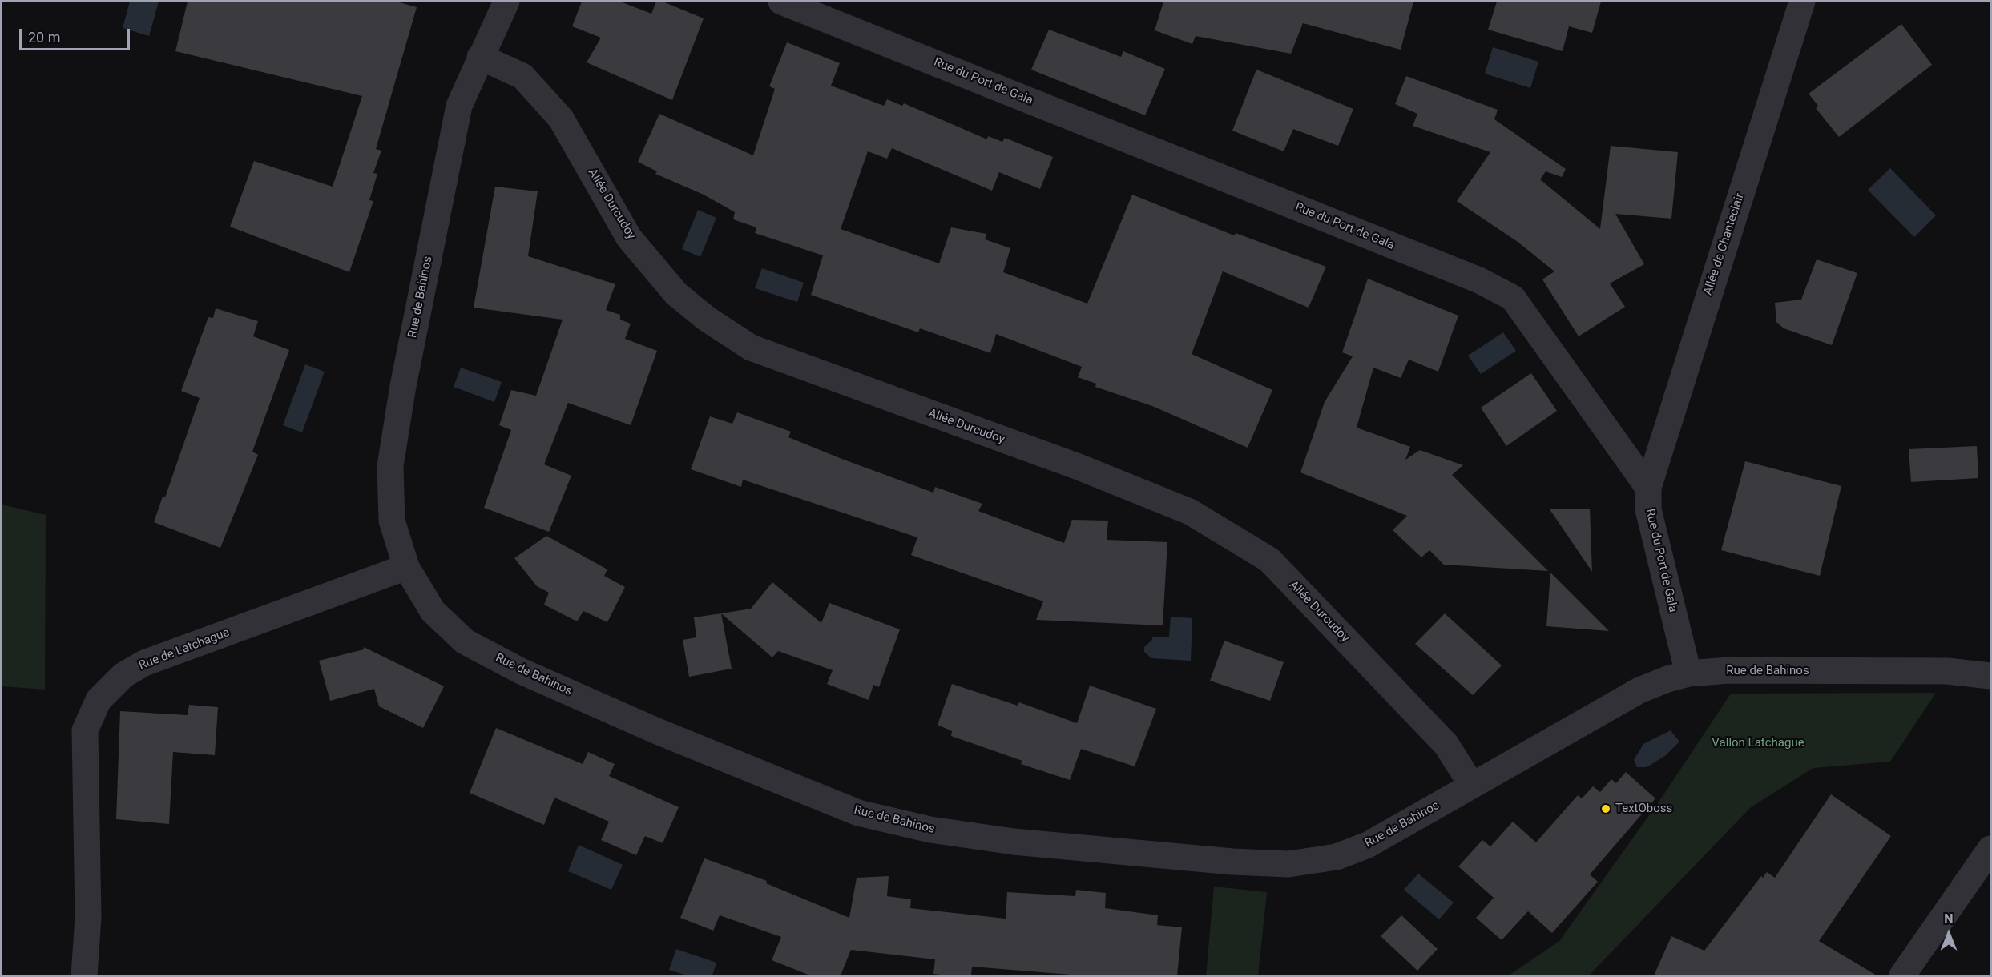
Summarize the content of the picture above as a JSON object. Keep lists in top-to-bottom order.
{
  "streets": {
    "street": [
      "Rue du Port de Gala",
      "Allée Durcudoy",
      "Allée de Chanteclair",
      "Rue de Bahinos",
      "Rue de Latchague"
    ]
  },
  "crossings": [
    ["Rue du Port de Gala", "Allée de Chanteclair"],
    ["Rue du Port de Gala", "Rue de Bahinos"],
    ["Allée Durcudoy", "Rue de Bahinos"],
    ["Rue de Bahinos", "Rue de Latchague"]
  ],
  "parks": ["Vallon Latchague"],
  "places": ["TextOboss"],
  "scale_bar": "20 m",
  "north": "top"
}
